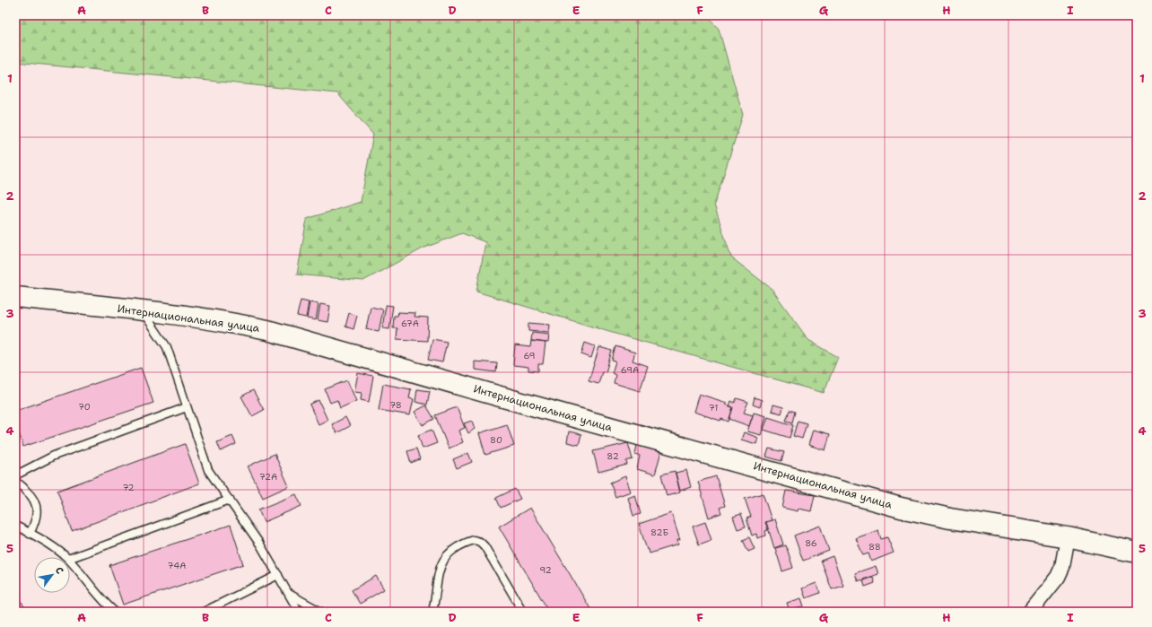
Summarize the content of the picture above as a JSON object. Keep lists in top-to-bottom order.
{
  "streets": {
    "street": ["Интернациональная улица"]
  },
  "house_numbers": [
    "67А",
    "69",
    "69А",
    "78",
    "70",
    "71",
    "80",
    "82",
    "72А",
    "72",
    "82Б",
    "86",
    "88",
    "74А",
    "92"
  ],
  "north": "top right",
  "grid": {
    "columns": [
      "A",
      "B",
      "C",
      "D",
      "E",
      "F",
      "G",
      "H",
      "I"
    ],
    "rows": [
      "1",
      "2",
      "3",
      "4",
      "5"
    ]
  }
}
